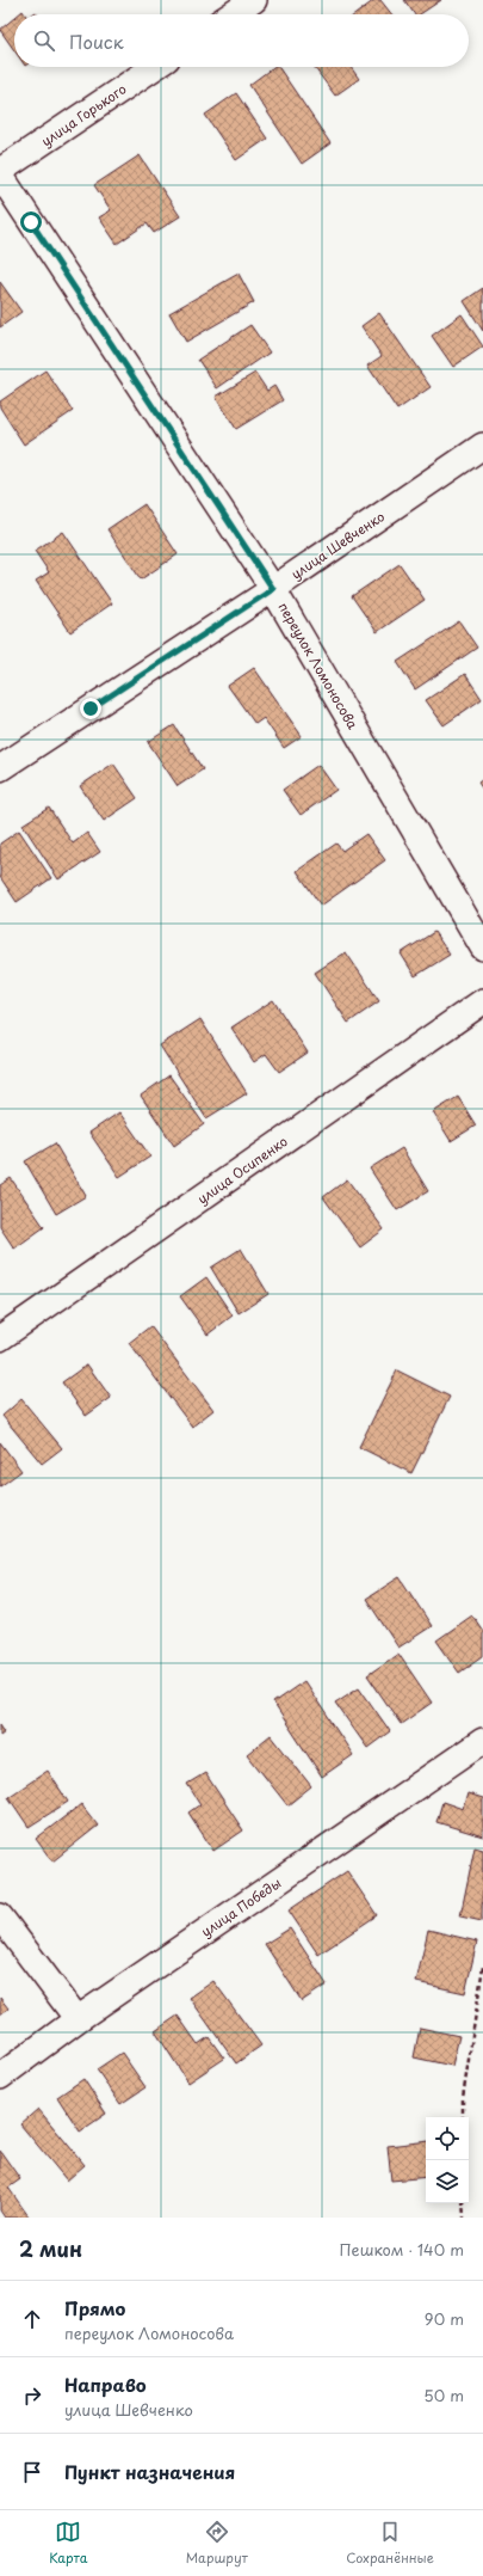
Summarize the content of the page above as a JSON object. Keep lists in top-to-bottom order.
{
  "streets": {
    "street": [
      "улица Горького",
      "улица Шевченко",
      "переулок Ломоносова",
      "улица Осипенко",
      "улица Победы"
    ]
  },
  "crossings": [
    ["улица Горького", "переулок Ломоносова"],
    ["улица Шевченко", "переулок Ломоносова"]
  ],
  "page": {
    "search": "Поиск",
    "heading": ["2 мин", "Пешком · 140 m"],
    "list": [
      ["Прямо", "переулок Ломоносова", "90 m"],
      ["Направо", "улица Шевченко", "50 m"],
      "Пункт назначения"
    ],
    "nav": ["Карта", "Маршрут", "Сохранённые"]
  }
}
